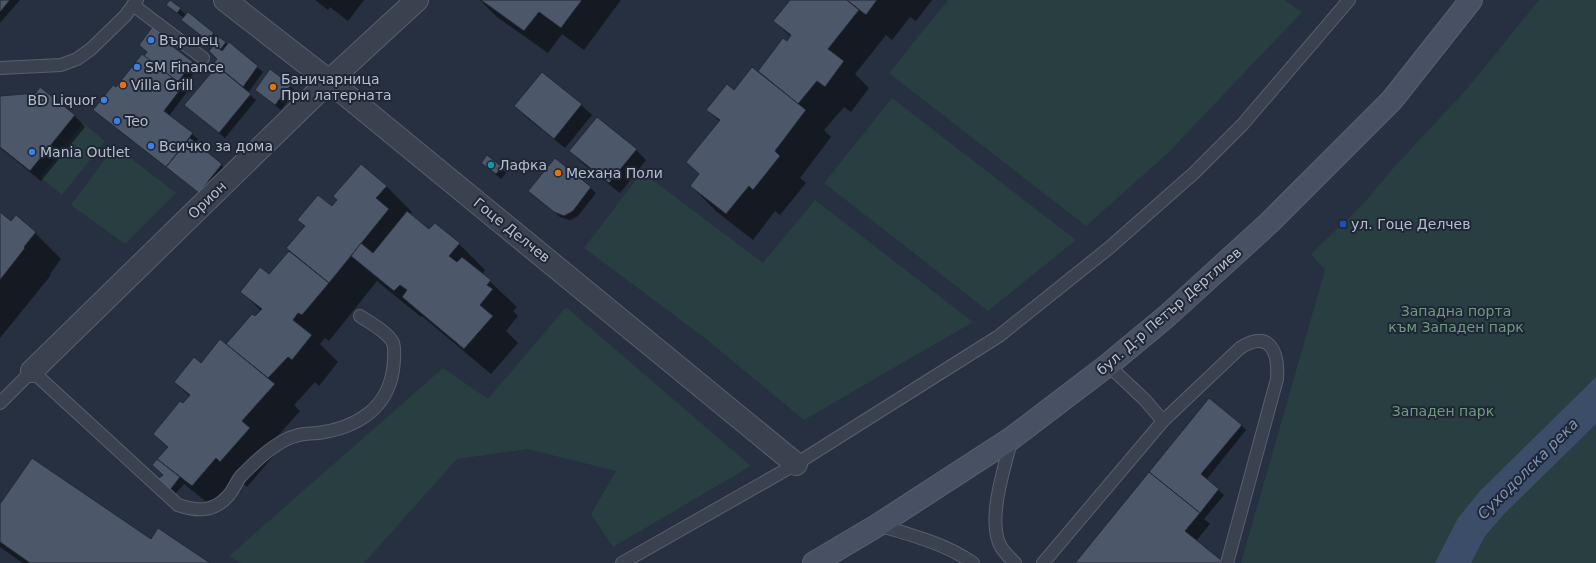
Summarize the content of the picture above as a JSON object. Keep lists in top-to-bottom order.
{
  "streets": {
    "main road": ["бул. Д-р Петър Дертлиев"],
    "street": ["Орион", "Гоце Делчев"]
  },
  "crossings": [
    ["Орион", "Гоце Делчев"]
  ],
  "water": ["Суходолска река"],
  "parks": ["Западна порта към Западен парк", "Западен парк"],
  "places": {
    "other": [
      "Вършец",
      "SM Finance",
      "Villa Grill",
      "Баничарница При латерната",
      "BD Liquor",
      "Teo",
      "Всичко за дома",
      "Mania Outlet",
      "Лафка",
      "Механа Поли"
    ],
    "transit": ["ул. Гоце Делчев"]
  }
}
